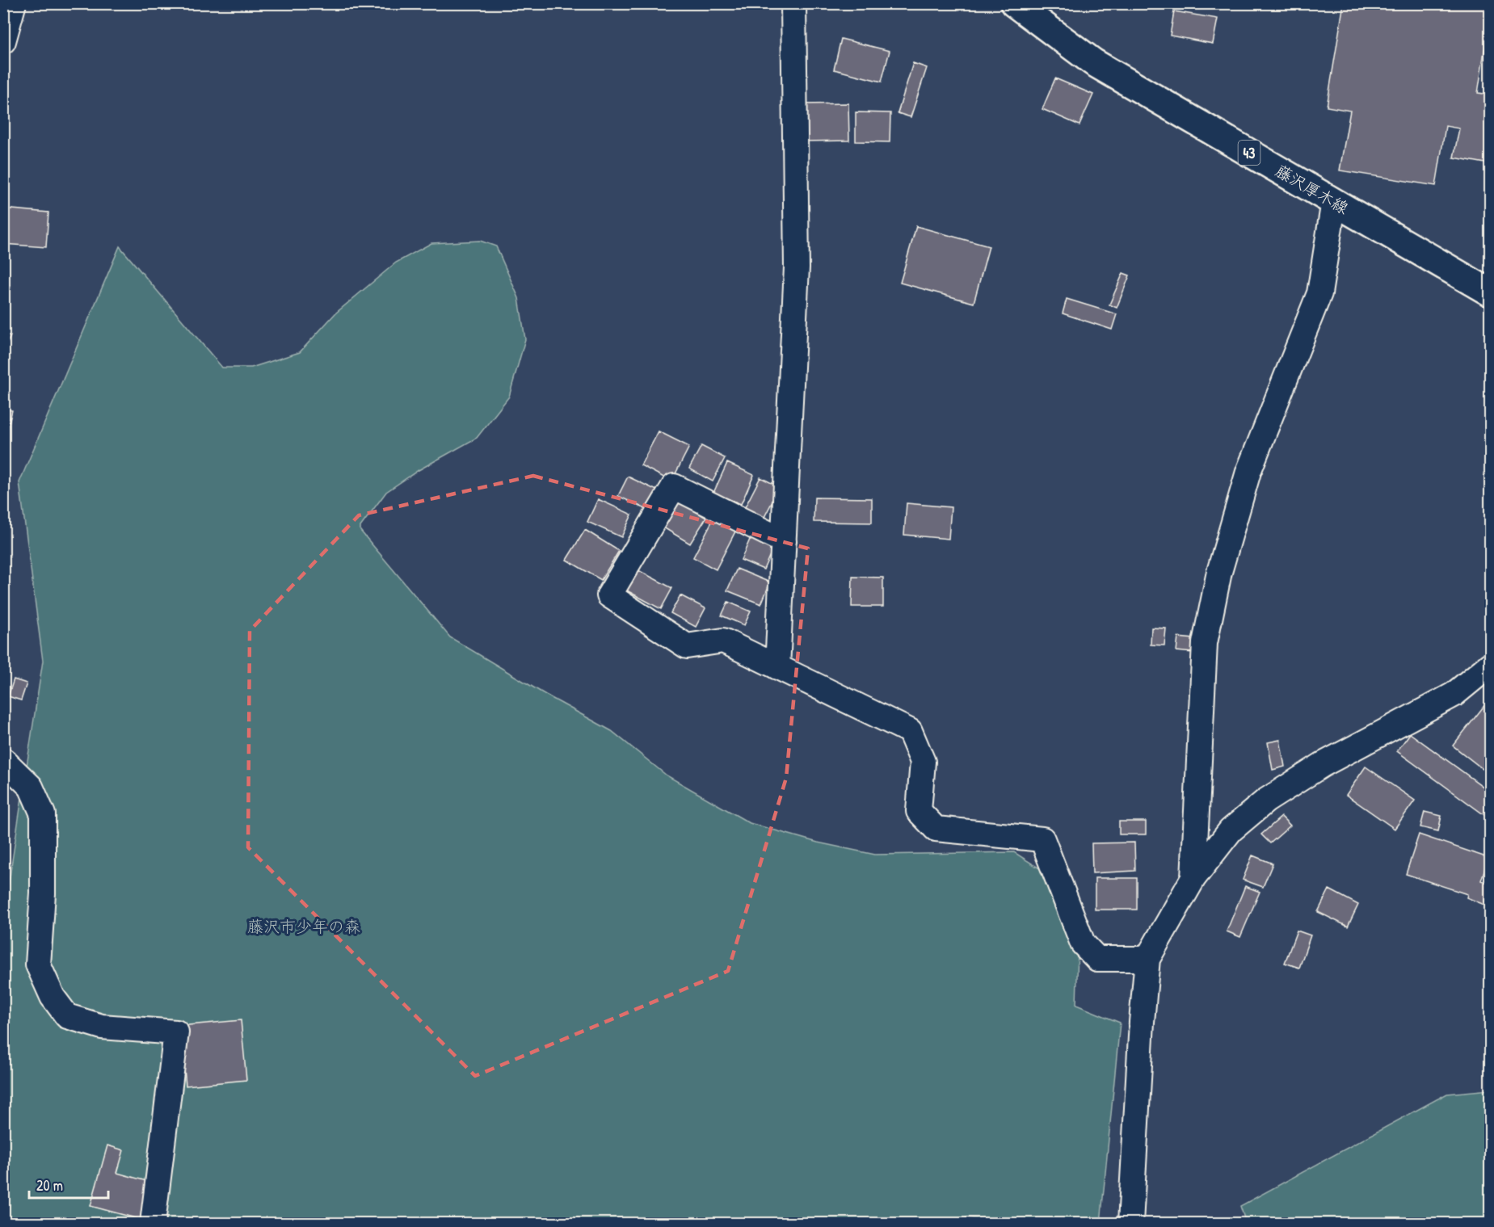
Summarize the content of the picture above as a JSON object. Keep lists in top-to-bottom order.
{
  "streets": {
    "main road": ["43", "藤沢厚木線"]
  },
  "parks": ["藤沢市少年の森"],
  "scale_bar": "20 m"
}
